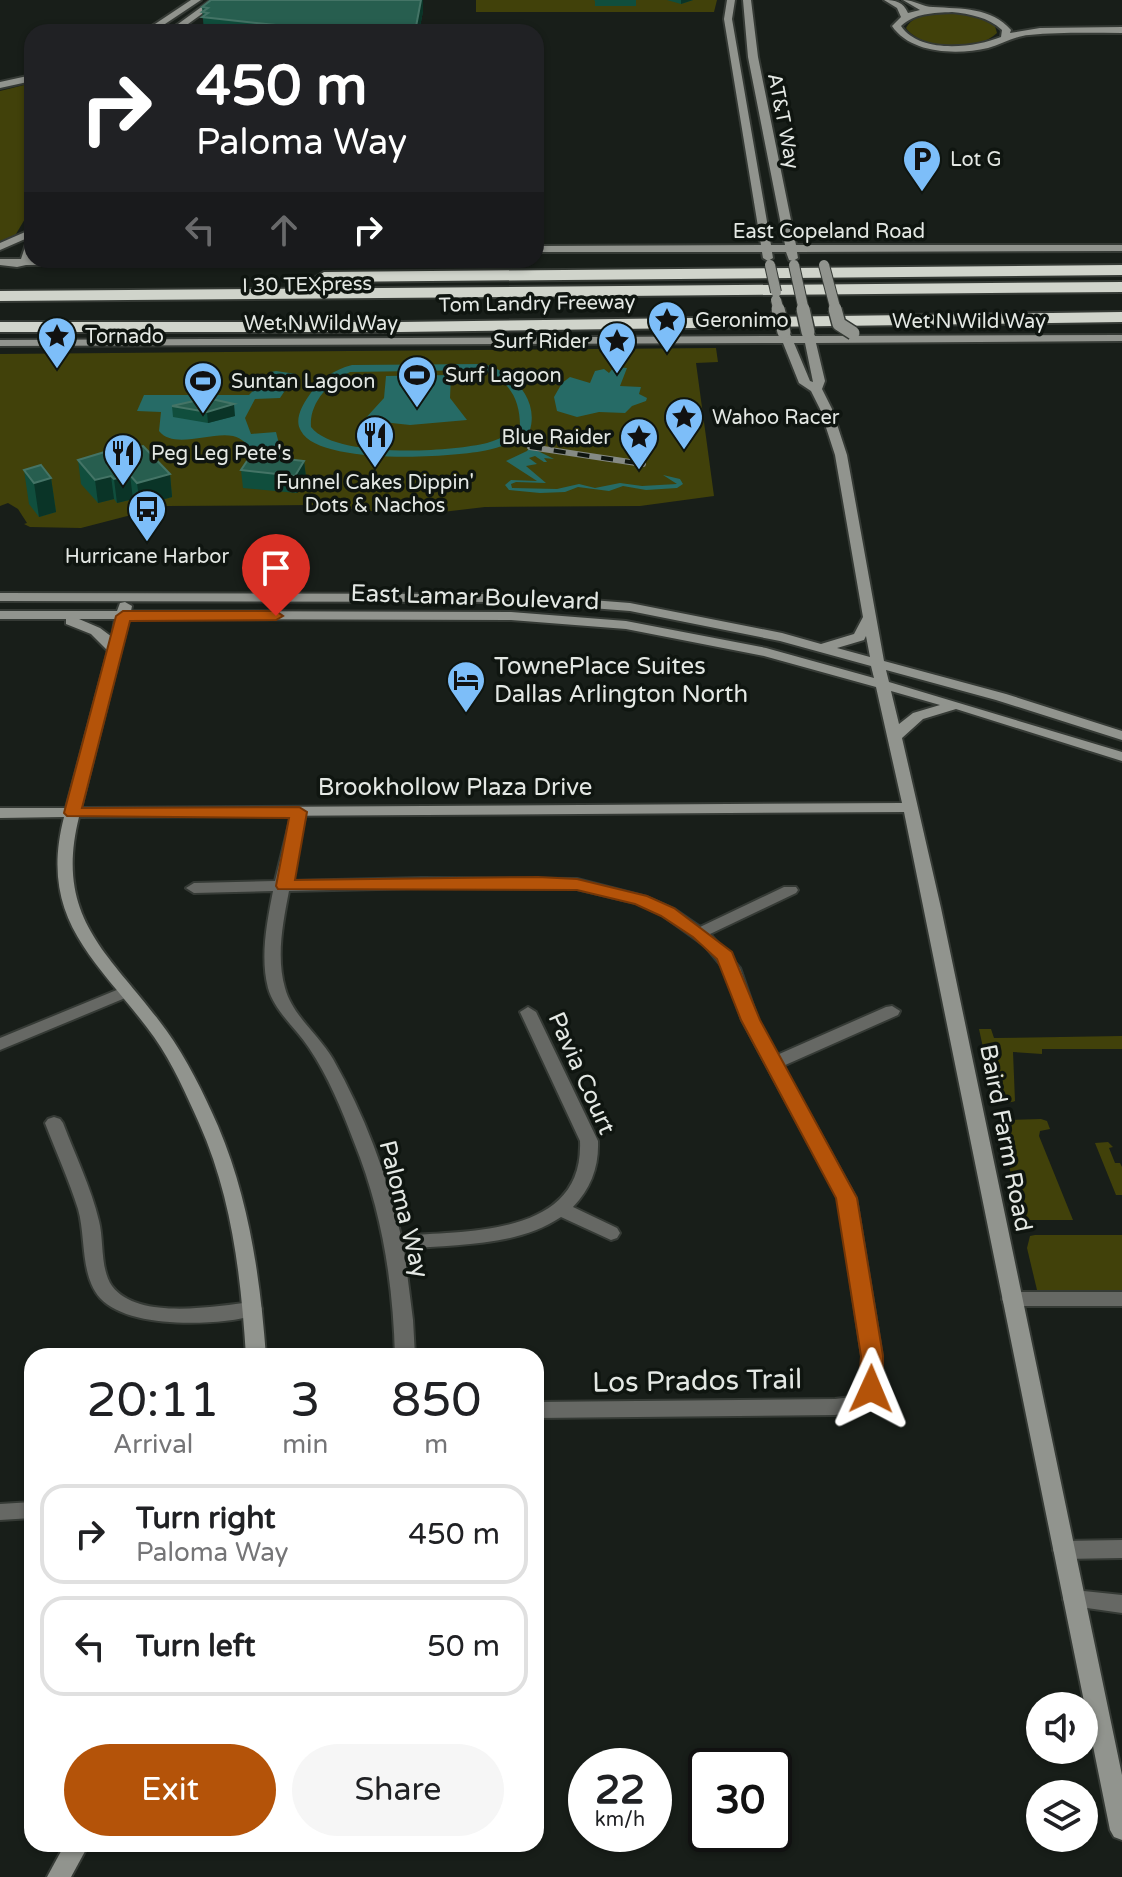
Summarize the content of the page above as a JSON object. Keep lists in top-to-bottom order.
{
  "streets": {
    "highway": ["I 30 TEXpress", "Tom Landry Freeway"],
    "main road": [
      "AT&T Way",
      "East Copeland Road",
      "Wet N Wild Way",
      "East Lamar Boulevard",
      "Brookhollow Plaza Drive",
      "Baird Farm Road"
    ],
    "street": ["Pavia Court", "Paloma Way", "Los Prados Trail"]
  },
  "crossings": [
    ["AT&T Way", "East Copeland Road"],
    ["AT&T Way", "Wet N Wild Way"],
    ["AT&T Way", "Baird Farm Road"],
    ["East Lamar Boulevard", "Baird Farm Road"],
    ["Brookhollow Plaza Drive", "Baird Farm Road"],
    ["Brookhollow Plaza Drive", "Paloma Way"],
    ["Pavia Court", "Paloma Way"]
  ],
  "places": {
    "parking": ["Lot G"],
    "place": [
      "Geronimo",
      "Tornado",
      "Surf Rider",
      "Wahoo Racer",
      "Blue Raider"
    ],
    "sports": ["Surf Lagoon", "Suntan Lagoon"],
    "restaurant": ["Funnel Cakes Dippin' Dots & Nachos", "Peg Leg Pete's"],
    "bus stop": ["Hurricane Harbor"],
    "hotel": ["TownePlace Suites Dallas Arlington North"]
  },
  "page": {
    "turn": ["450 m", "Paloma Way"],
    "eta": [
      "20:11",
      "Arrival",
      "3",
      "min",
      "850",
      "m"
    ],
    "list": [
      {
        "name": "Turn right",
        "note": "Paloma Way",
        "value": "450 m"
      },
      {
        "name": "Turn left",
        "value": "50 m"
      }
    ],
    "buttons": ["Exit", "Share"],
    "speed": "22 km/h",
    "limit": "30"
  }
}
